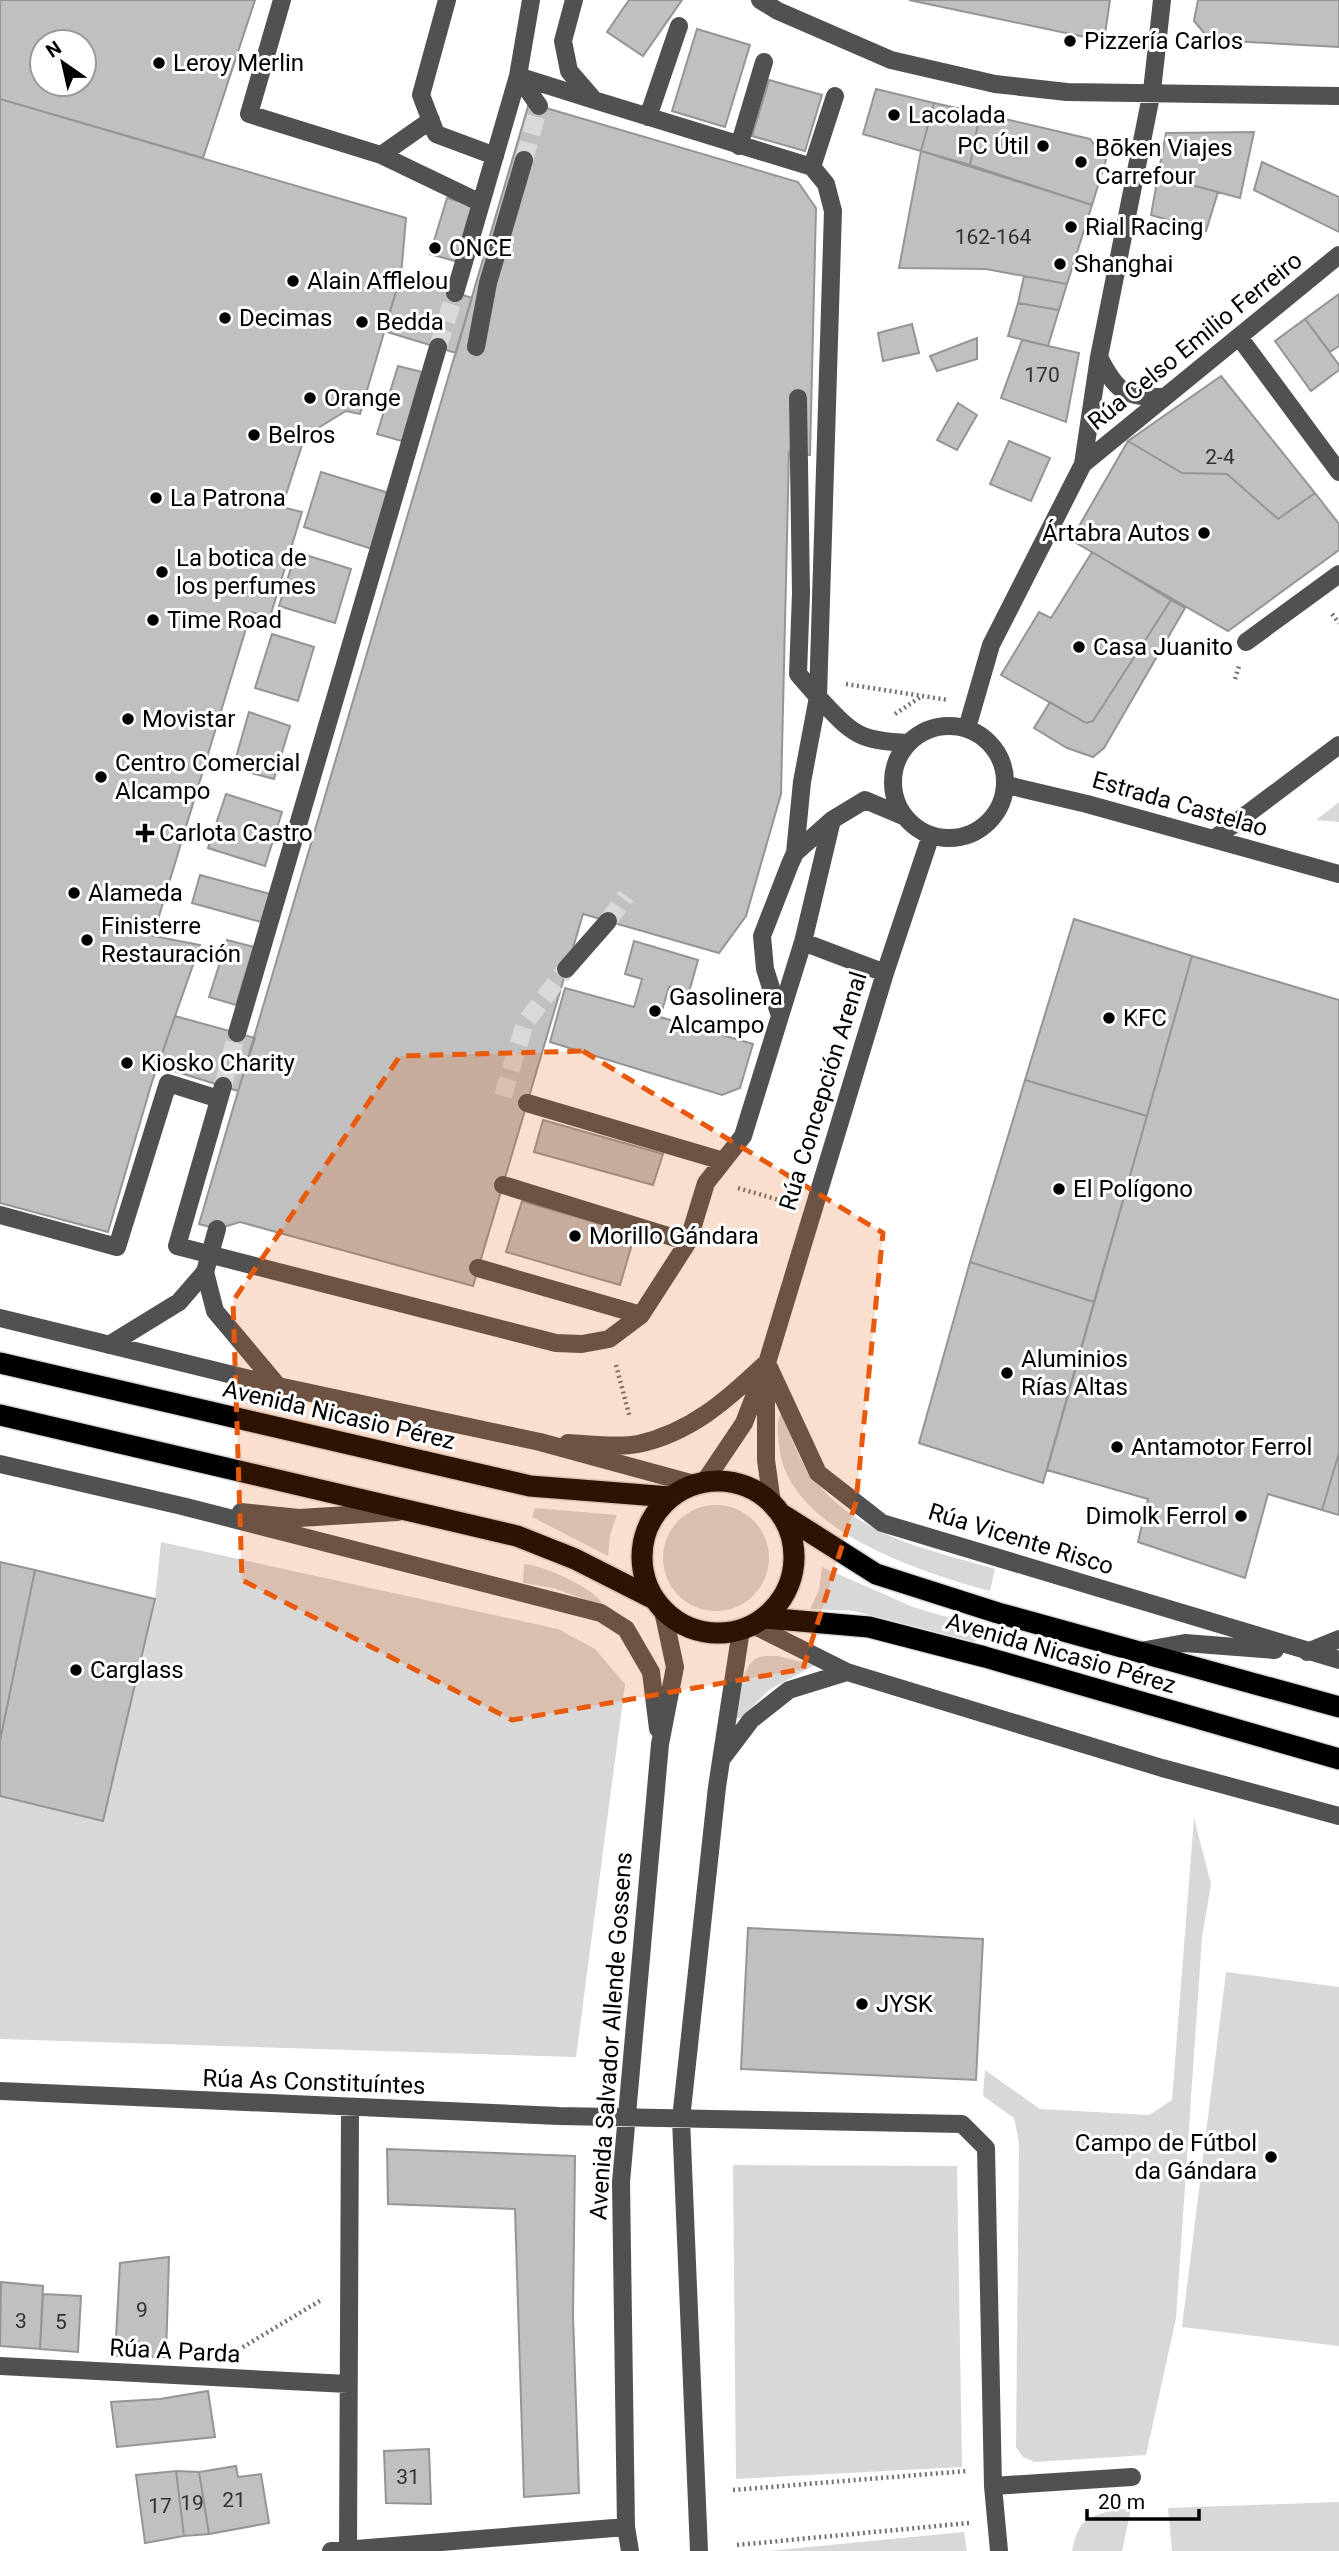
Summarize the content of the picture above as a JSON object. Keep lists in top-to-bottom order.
{
  "streets": {
    "highway": ["Avenida Nicasio Pérez"],
    "street": [
      "Rúa Celso Emilio Ferreiro",
      "Estrada Castelao",
      "Rúa Concepción Arenal",
      "Rúa Vicente Risco",
      "Avenida Salvador Allende Gossens",
      "Rúa As Constituíntes",
      "Rúa A Parda"
    ]
  },
  "crossings": [
    ["Estrada Castelao", "Rúa Concepción Arenal"],
    ["Rúa Concepción Arenal", "Rúa Vicente Risco"],
    ["Avenida Nicasio Pérez", "Avenida Salvador Allende Gossens"],
    ["Avenida Salvador Allende Gossens", "Rúa As Constituíntes"]
  ],
  "places": {
    "other": [
      "Pizzería Carlos",
      "Leroy Merlin",
      "Lacolada",
      "PC Útil",
      "Bōken Viajes Carrefour",
      "Rial Racing",
      "ONCE",
      "Shanghai",
      "Alain Afflelou",
      "Decimas",
      "Bedda",
      "Orange",
      "Belros",
      "La Patrona",
      "Ártabra Autos",
      "La botica de los perfumes",
      "Time Road",
      "Casa Juanito",
      "Movistar",
      "Centro Comercial Alcampo",
      "Alameda",
      "Finisterre Restauración",
      "Gasolinera Alcampo",
      "KFC",
      "Kiosko Charity",
      "El Polígono",
      "Morillo Gándara",
      "Aluminios Rías Altas",
      "Antamotor Ferrol",
      "Dimolk Ferrol",
      "Carglass",
      "JYSK",
      "Campo de Fútbol da Gándara"
    ],
    "health": ["Carlota Castro"]
  },
  "house_numbers": [
    "162-164",
    "170",
    "2-4",
    "9",
    "3",
    "5",
    "31",
    "21",
    "19",
    "17"
  ],
  "scale_bar": "20 m",
  "north": "top left"
}
